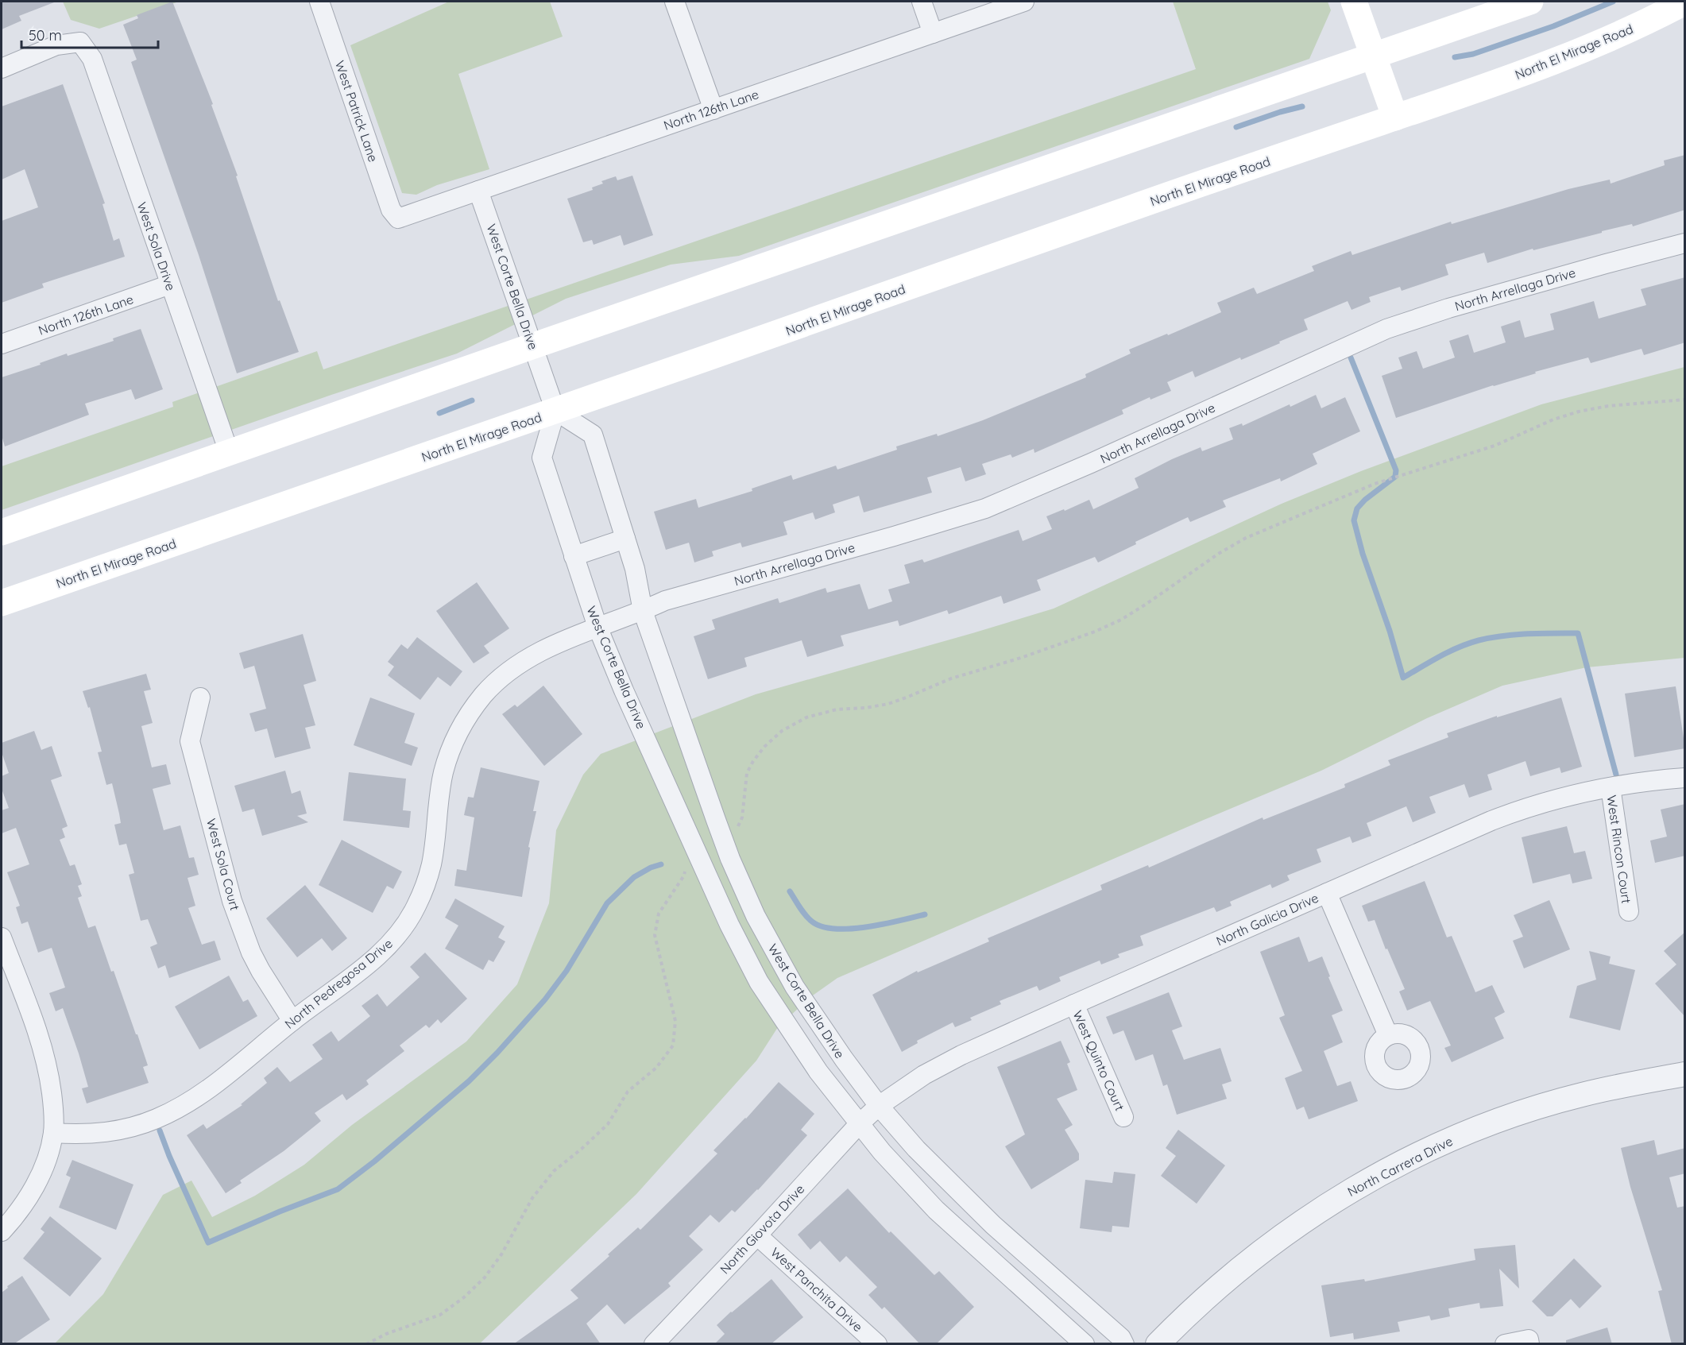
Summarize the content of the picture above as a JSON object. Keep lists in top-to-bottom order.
{
  "streets": {
    "main road": ["North El Mirage Road"],
    "street": [
      "North 126th Lane",
      "West Patrick Lane",
      "West Sola Drive",
      "West Corte Bella Drive",
      "North Arrellaga Drive",
      "West Rincon Court",
      "West Sola Court",
      "North Galicia Drive",
      "North Pedregosa Drive",
      "West Quinto Court",
      "North Carrera Drive",
      "North Giovota Drive",
      "West Panchita Drive"
    ]
  },
  "crossings": [
    ["North El Mirage Road", "West Corte Bella Drive"],
    ["North 126th Lane", "West Patrick Lane"],
    ["North 126th Lane", "West Sola Drive"],
    ["North 126th Lane", "West Corte Bella Drive"],
    ["West Corte Bella Drive", "North Arrellaga Drive"],
    ["West Corte Bella Drive", "North Galicia Drive"],
    ["West Corte Bella Drive", "North Pedregosa Drive"],
    ["West Corte Bella Drive", "North Giovota Drive"],
    ["North Arrellaga Drive", "North Pedregosa Drive"],
    ["West Rincon Court", "North Galicia Drive"],
    ["West Sola Court", "North Pedregosa Drive"],
    ["North Galicia Drive", "West Quinto Court"],
    ["North Galicia Drive", "North Giovota Drive"],
    ["North Giovota Drive", "West Panchita Drive"]
  ],
  "scale_bar": "50 m"
}
